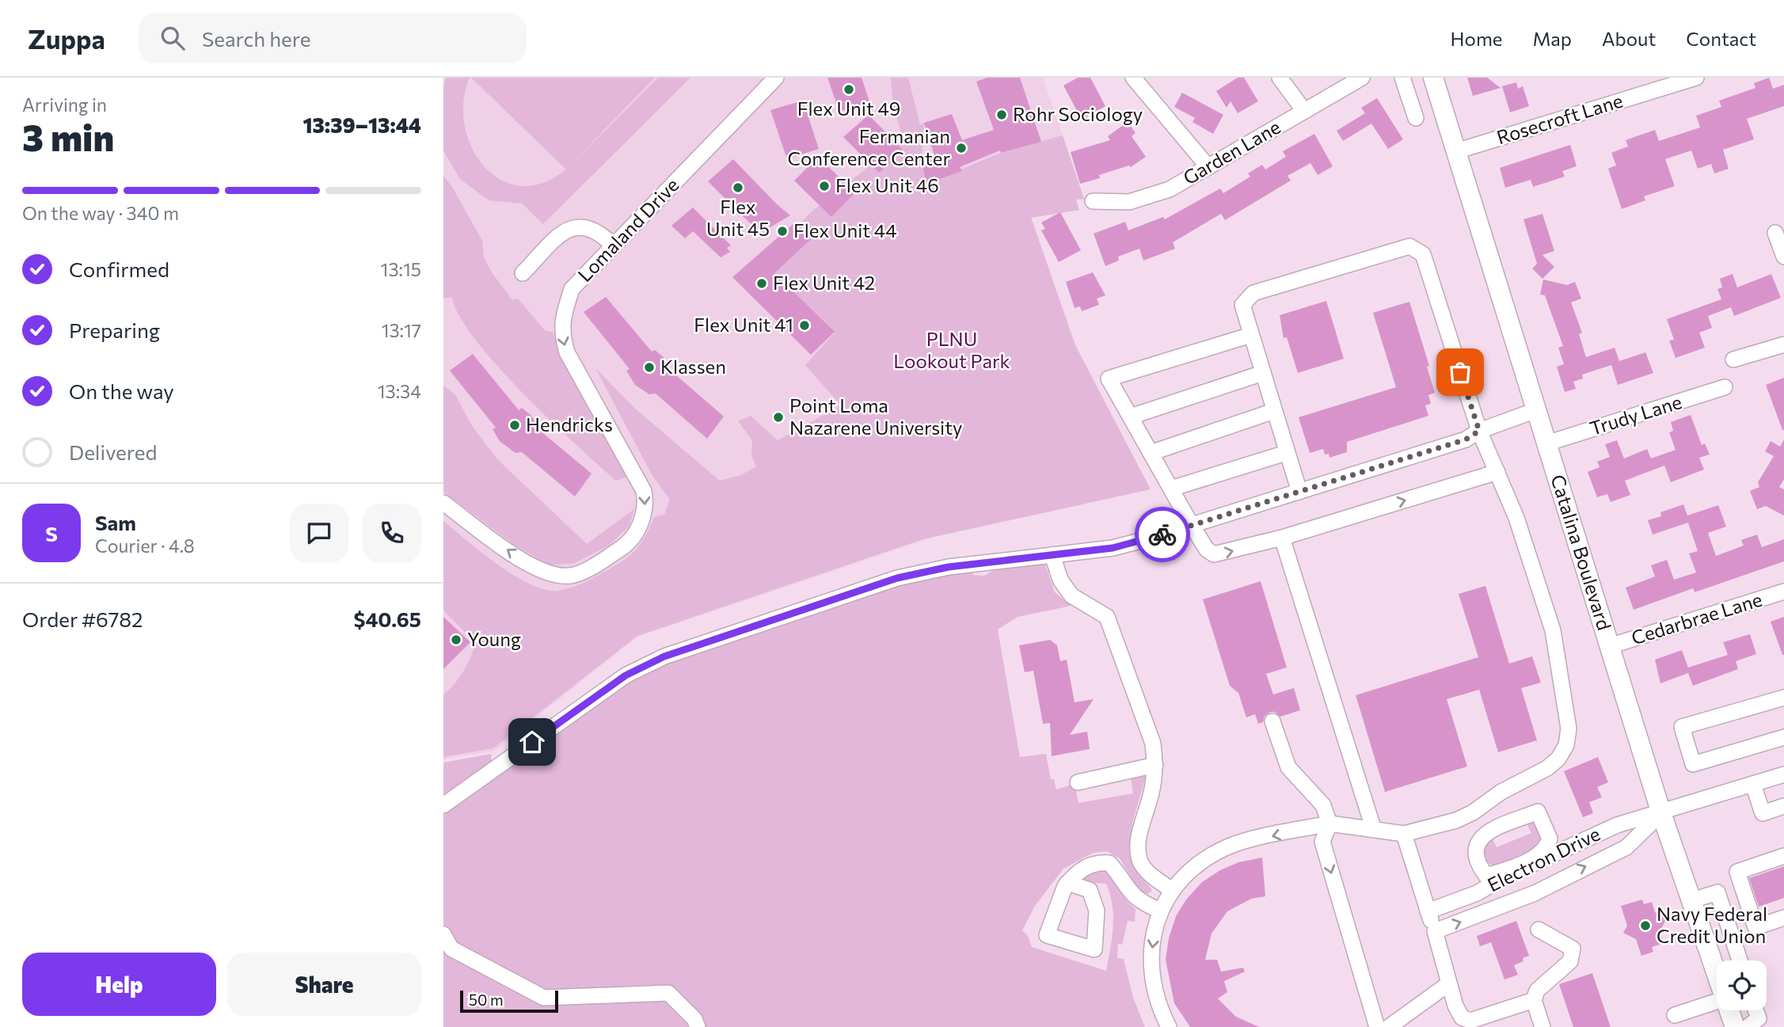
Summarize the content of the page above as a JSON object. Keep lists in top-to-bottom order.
{
  "streets": {
    "main road": ["Catalina Boulevard"],
    "street": [
      "Rosecroft Lane",
      "Garden Lane",
      "Lomaland Drive",
      "Trudy Lane",
      "Cedarbrae Lane",
      "Electron Drive"
    ]
  },
  "crossings": [
    ["Rosecroft Lane", "Catalina Boulevard"],
    ["Trudy Lane", "Catalina Boulevard"],
    ["Catalina Boulevard", "Cedarbrae Lane"],
    ["Catalina Boulevard", "Electron Drive"]
  ],
  "parks": ["PLNU Lookout Park"],
  "places": [
    "Flex Unit 49",
    "Rohr Sociology",
    "Fermanian Conference Center",
    "Flex Unit 46",
    "Flex Unit 45",
    "Flex Unit 44",
    "Flex Unit 42",
    "Flex Unit 41",
    "Klassen",
    "Point Loma Nazarene University",
    "Hendricks",
    "Young",
    "Navy Federal Credit Union"
  ],
  "scale_bar": "50 m",
  "page": {
    "header": "Zuppa",
    "search": "Search here",
    "nav": [
      "Home",
      "Map",
      "About",
      "Contact"
    ],
    "heading": ["3 min", "Arriving in", "13:39–13:44"],
    "panel": [
      "Sam",
      "Courier · 4.8",
      "Order #6782",
      "$40.65"
    ],
    "bar": "On the way · 340 m",
    "list": [
      ["Confirmed", "13:15"],
      ["Preparing", "13:17"],
      ["On the way", "13:34"],
      "Delivered"
    ],
    "round": "S",
    "buttons": ["Help", "Share"],
    "scale": "50 m"
  }
}
